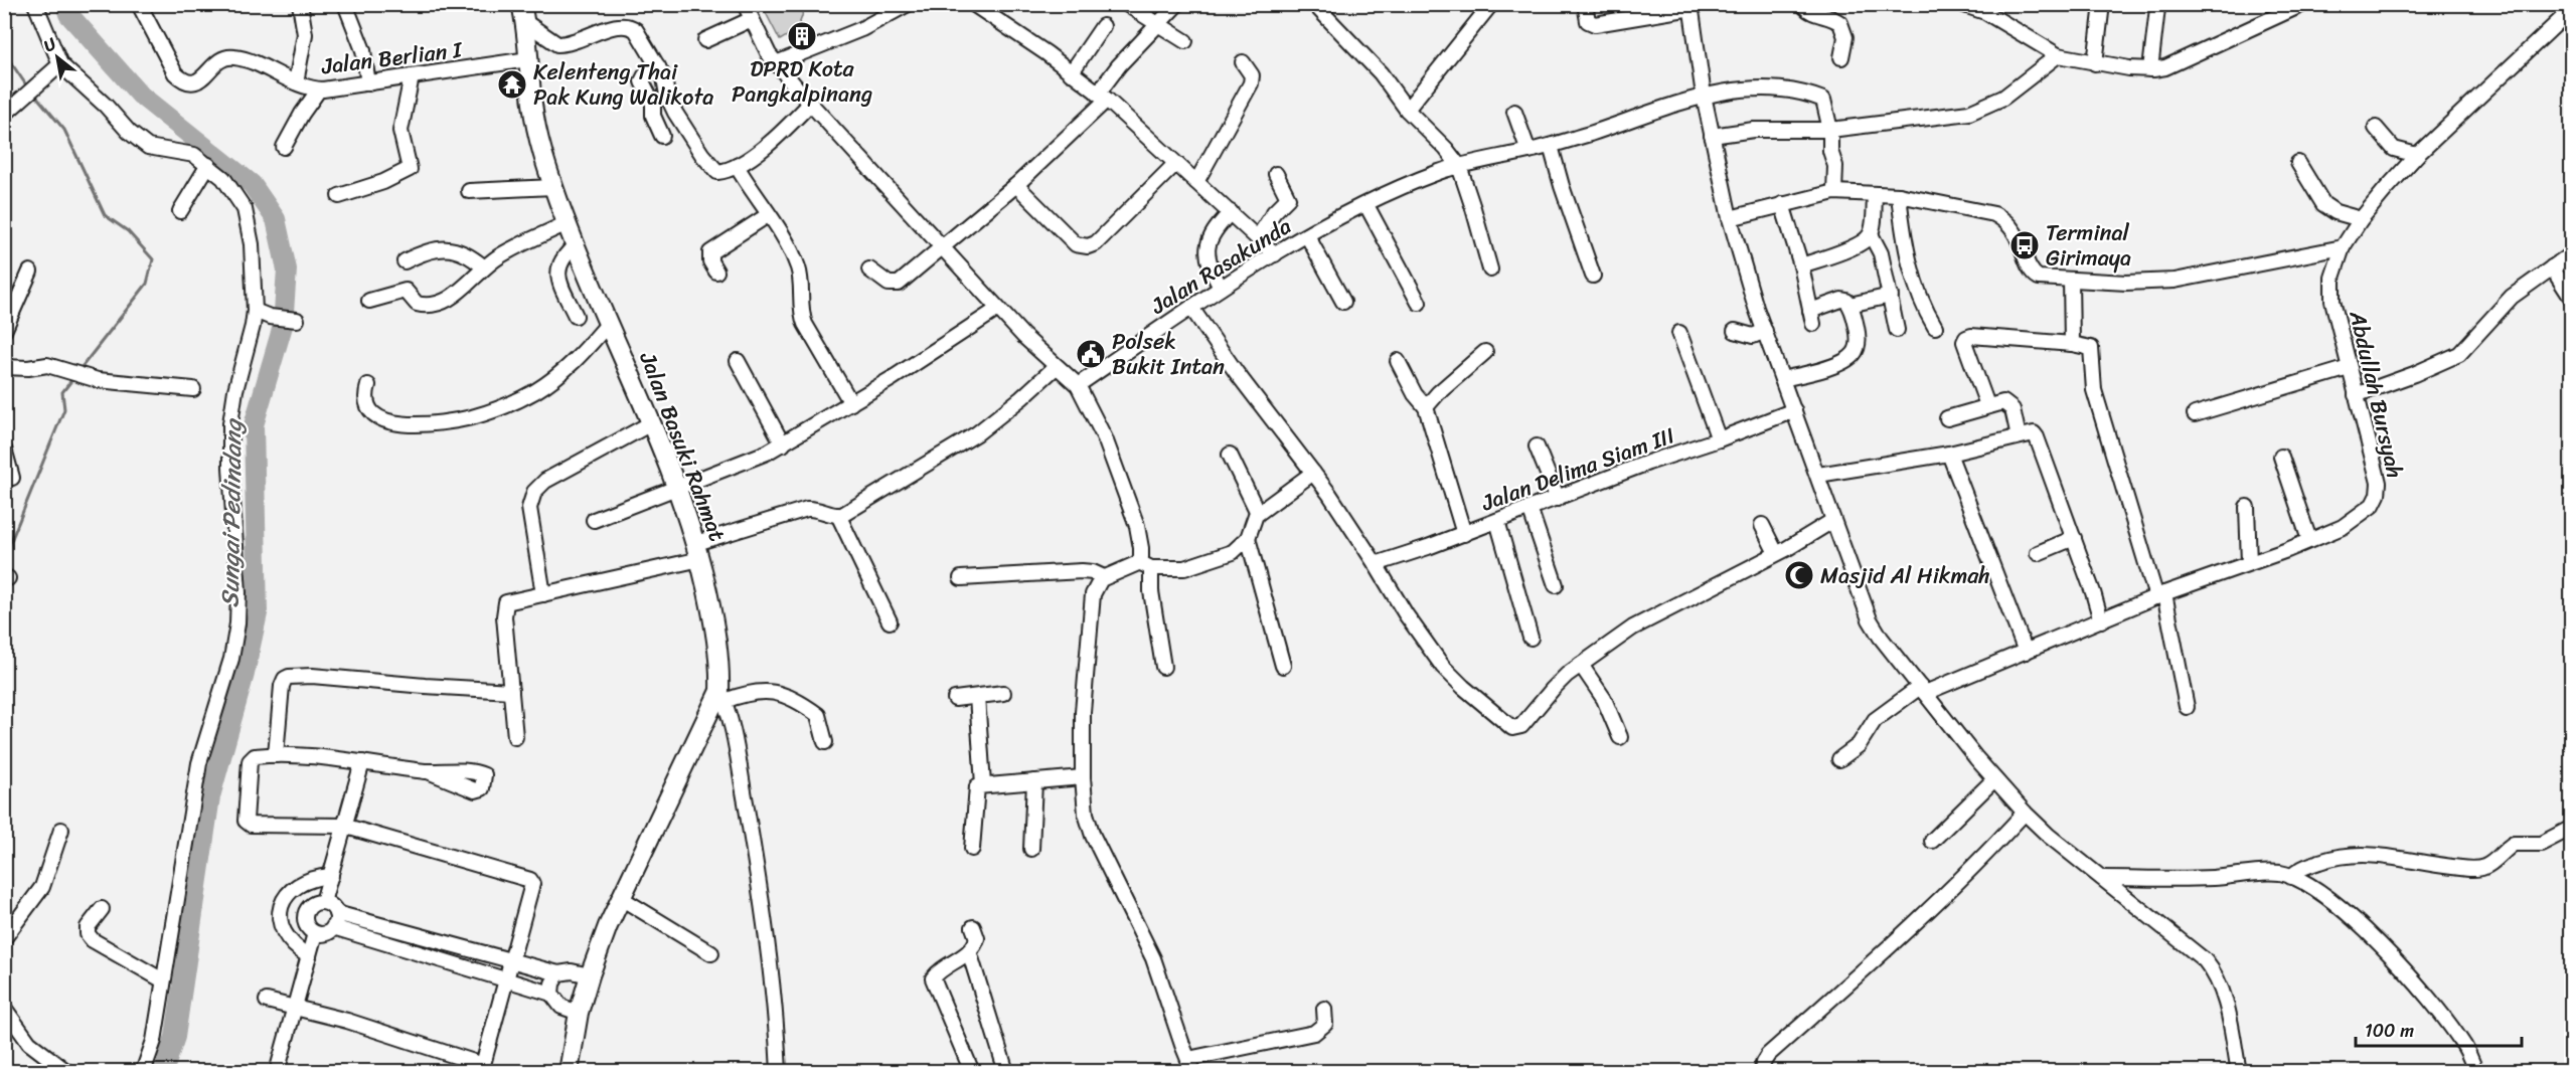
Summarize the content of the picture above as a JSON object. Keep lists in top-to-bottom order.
{
  "streets": {
    "street": [
      "Jalan Berlian I",
      "Jalan Rasakunda",
      "Abdullah Bursyah",
      "Jalan Basuki Rahmat",
      "Jalan Delima Siam III"
    ]
  },
  "crossings": [
    ["Jalan Berlian I", "Jalan Basuki Rahmat"]
  ],
  "water": ["Sungai Pedindang"],
  "places": {
    "building": ["DPRD Kota Pangkalpinang"],
    "temple": ["Kelenteng Thai Pak Kung Walikota"],
    "bus stop": ["Terminal Girimaya"],
    "public building": ["Polsek Bukit Intan"],
    "mosque": ["Masjid Al Hikmah"]
  },
  "scale_bar": "100 m",
  "north": "top left"
}
